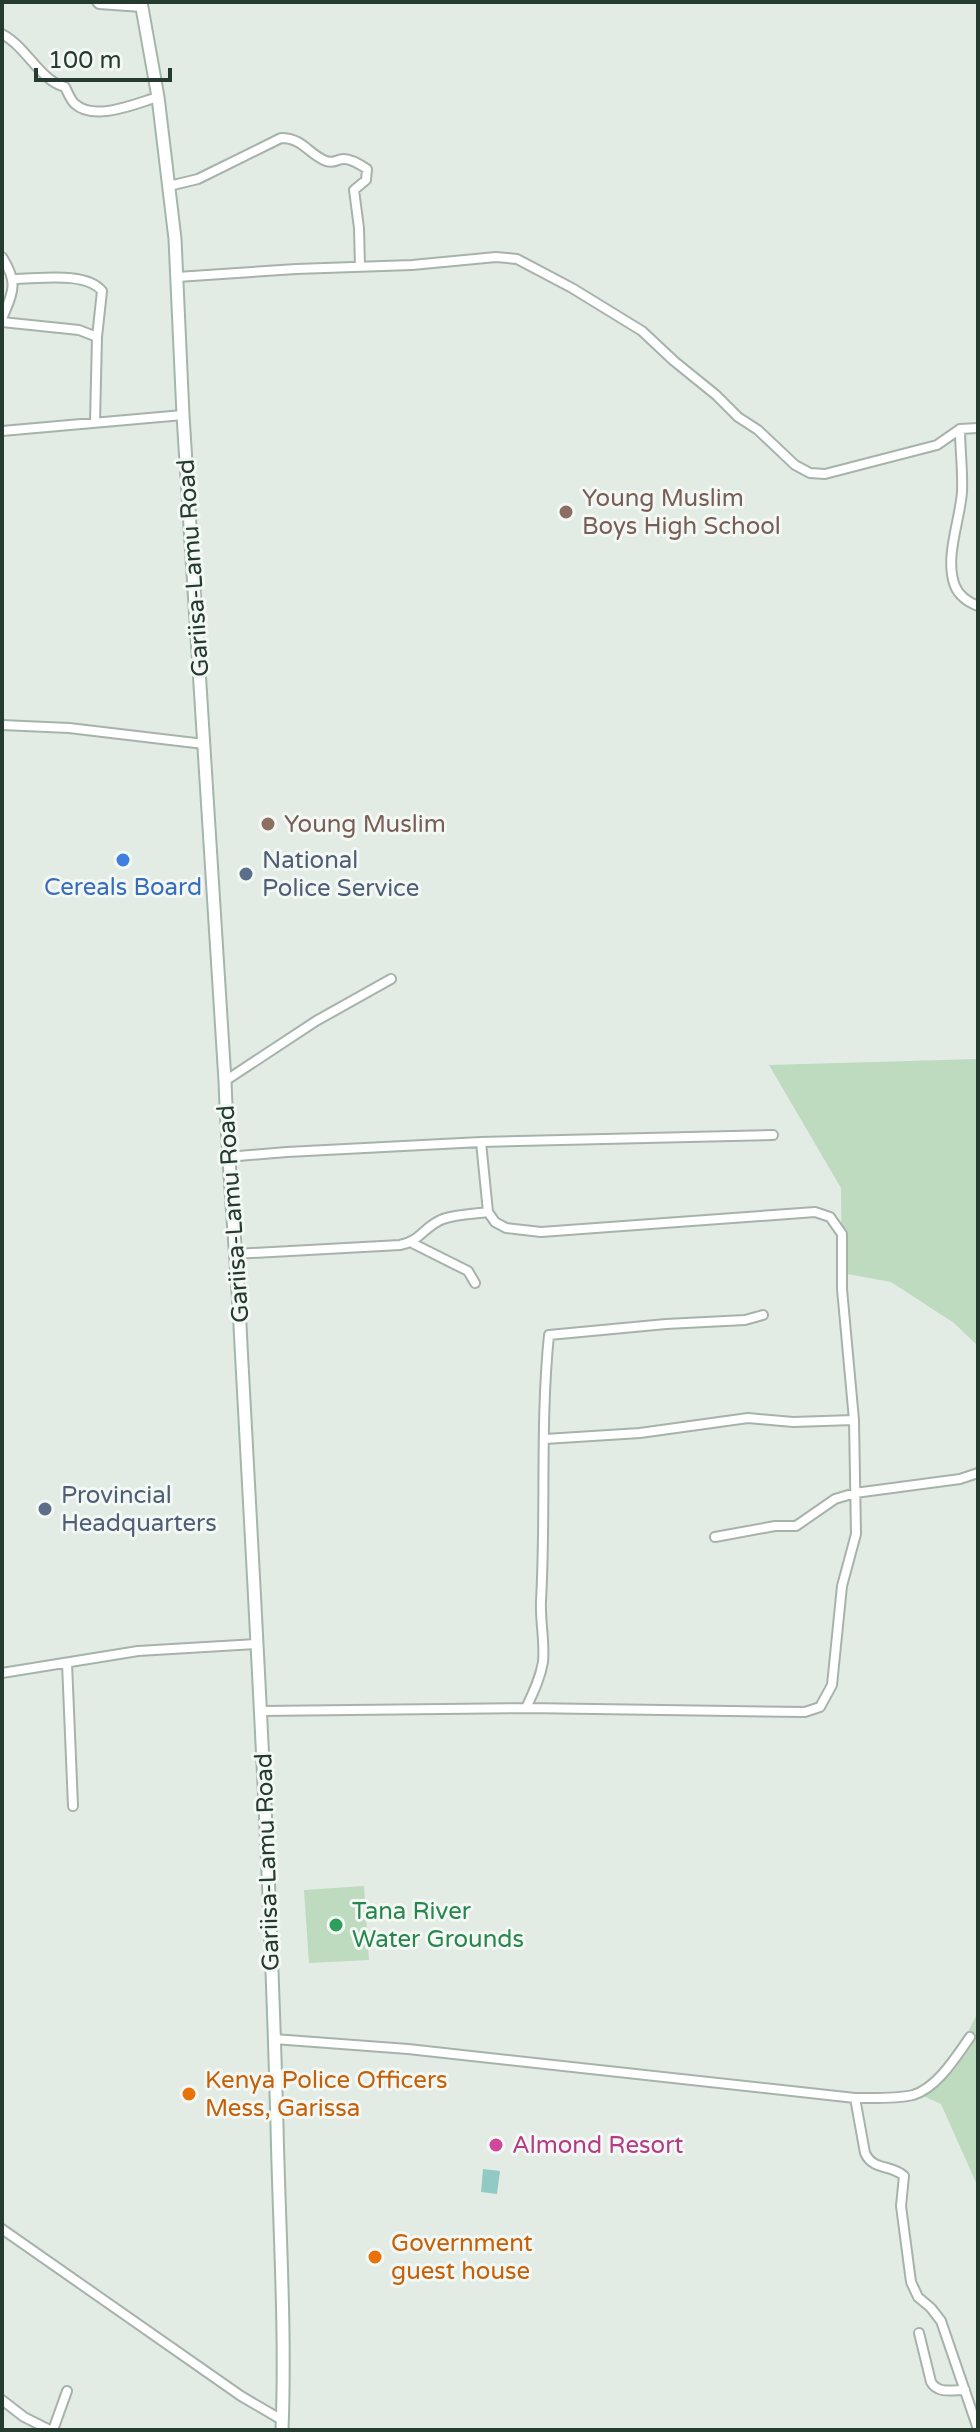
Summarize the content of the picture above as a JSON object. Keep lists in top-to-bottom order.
{
  "streets": {
    "street": ["Gariisa-Lamu Road"]
  },
  "places": [
    "Young Muslim Boys High School",
    "Young Muslim",
    "Cereals Board",
    "National Police Service",
    "Provincial Headquarters",
    "Tana River Water Grounds",
    "Kenya Police Officers Mess, Garissa",
    "Almond Resort",
    "Government guest house"
  ],
  "scale_bar": "100 m"
}
